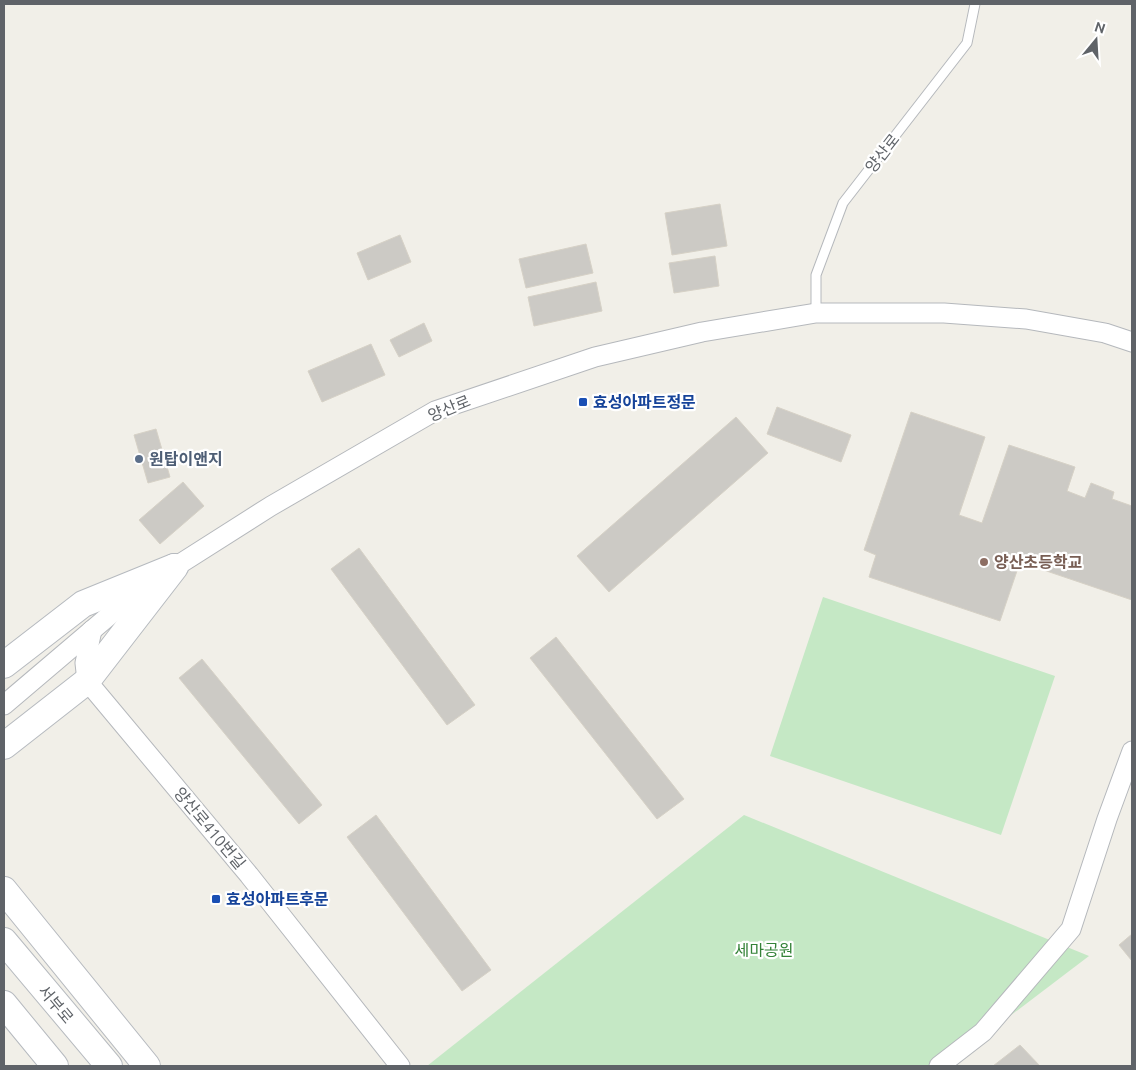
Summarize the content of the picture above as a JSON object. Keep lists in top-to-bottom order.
{
  "streets": {
    "main road": ["서부로"],
    "street": ["양산로", "양산로410번길"]
  },
  "parks": ["세마공원"],
  "places": {
    "transit": ["효성아파트정문", "효성아파트후문"],
    "other": ["원탑이앤지", "양산초등학교"]
  },
  "north": "top"
}
